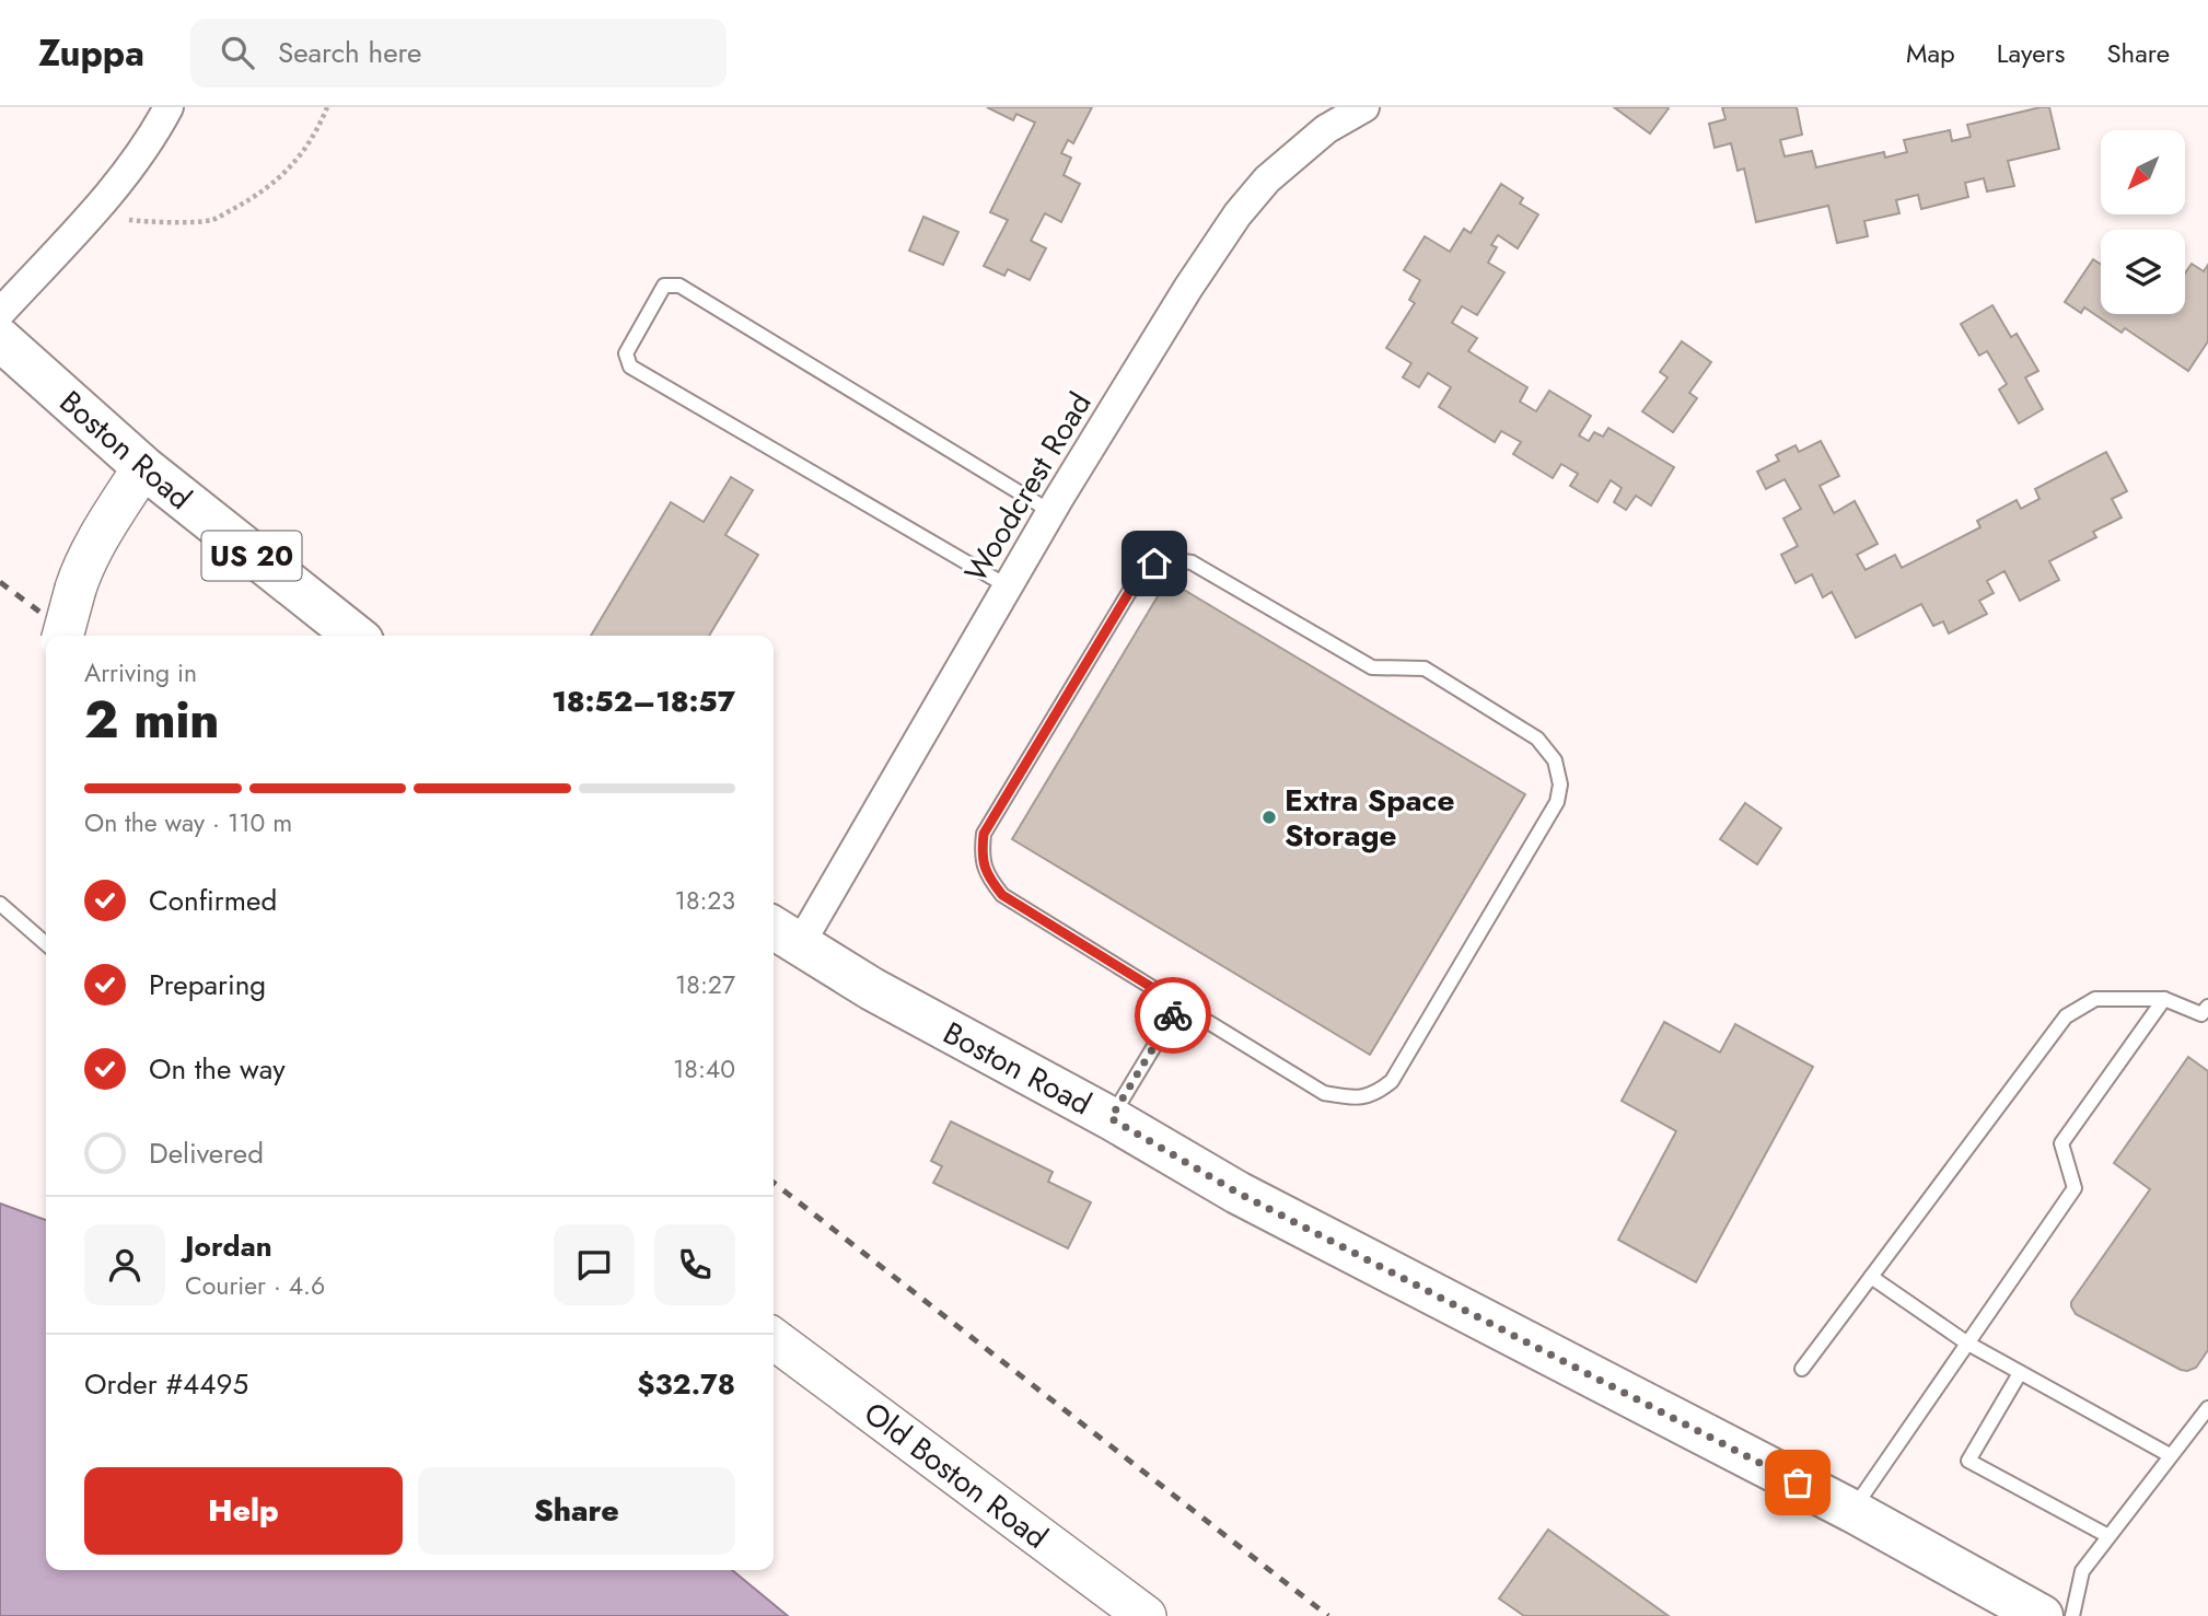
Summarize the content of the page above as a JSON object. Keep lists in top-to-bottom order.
{
  "streets": {
    "main road": ["Boston Road", "US 20"],
    "street": ["Woodcrest Road", "Old Boston Road"]
  },
  "crossings": [
    ["Boston Road", "Woodcrest Road"]
  ],
  "places": ["Extra Space Storage"],
  "north": "bottom left",
  "page": {
    "header": "Zuppa",
    "search": "Search here",
    "nav": ["Map", "Layers", "Share"],
    "heading": ["2 min", "Arriving in", "18:52–18:57"],
    "panel": [
      "Jordan",
      "Courier · 4.6",
      "Order #4495",
      "$32.78"
    ],
    "bar": "On the way · 110 m",
    "list": [
      ["Confirmed", "18:23"],
      ["Preparing", "18:27"],
      ["On the way", "18:40"],
      "Delivered"
    ],
    "buttons": ["Help", "Share"]
  }
}
